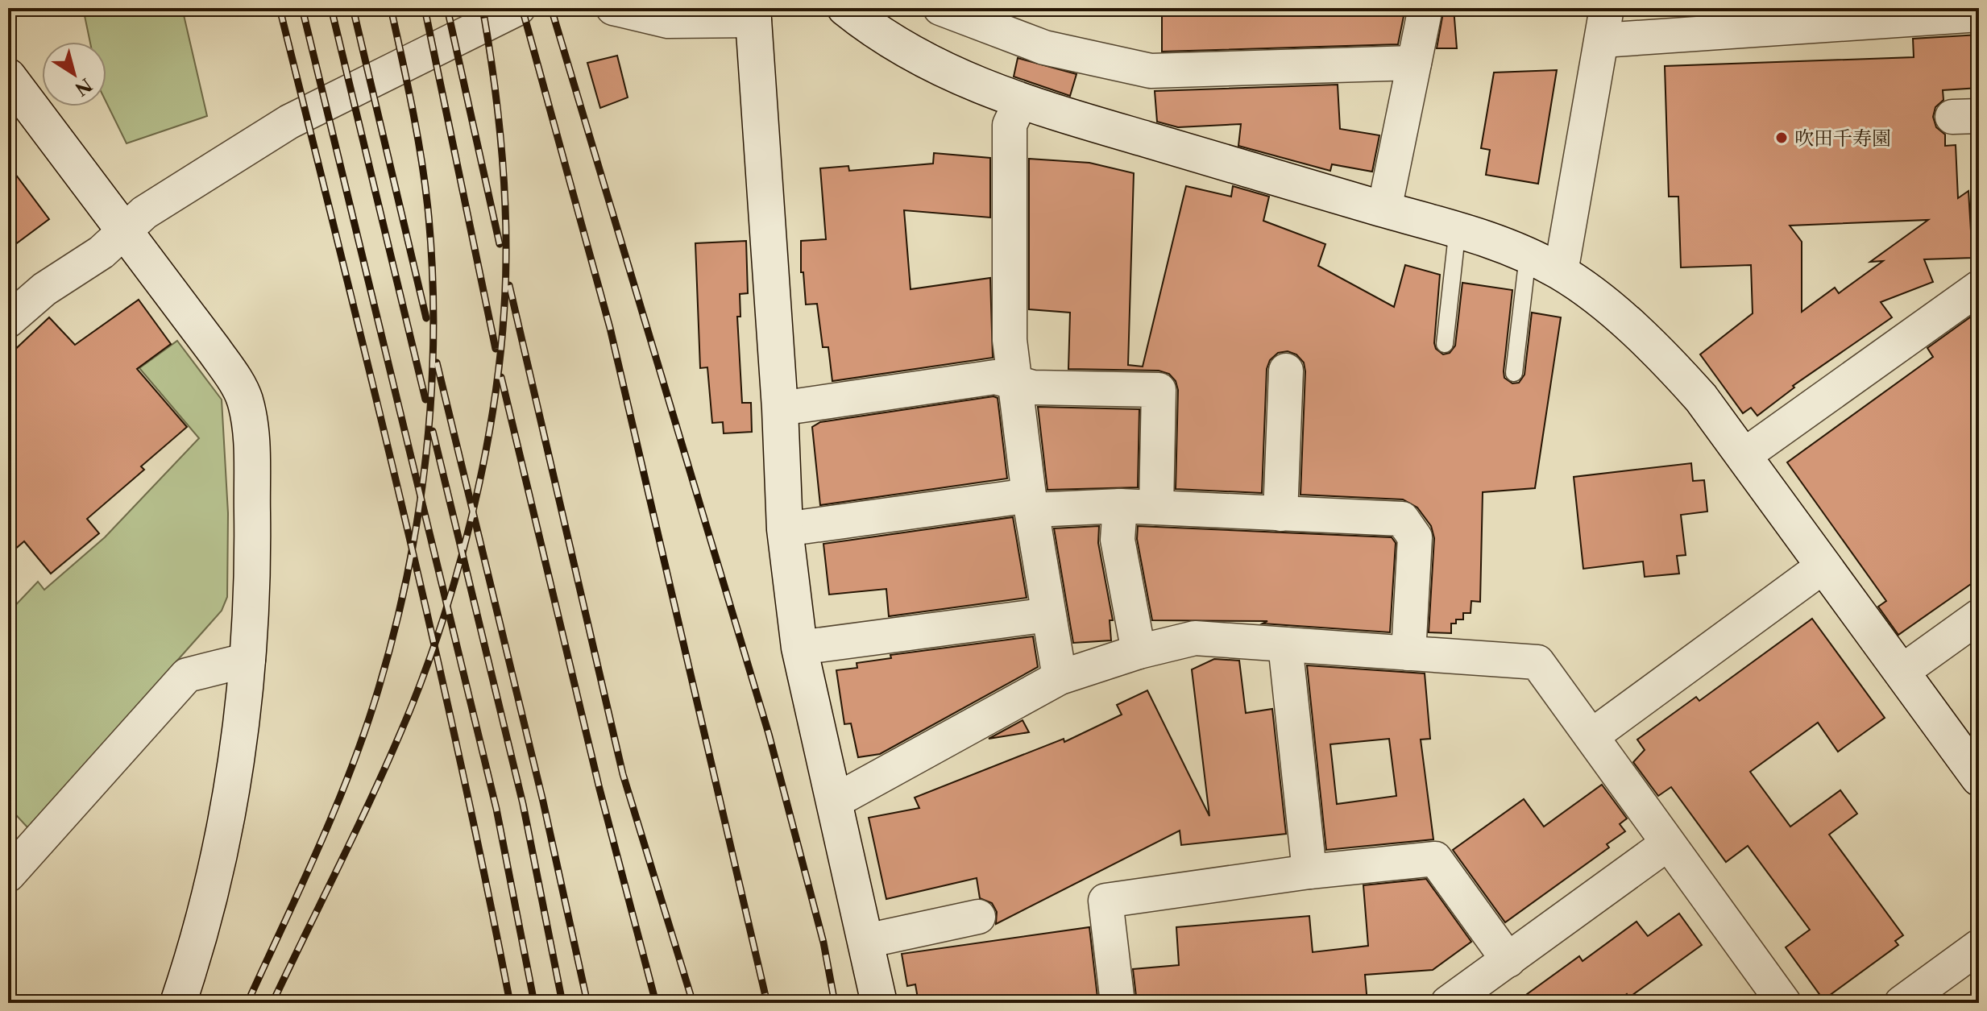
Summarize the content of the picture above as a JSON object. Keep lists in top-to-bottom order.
{
  "places": ["吹田千寿園"],
  "north": "bottom right"
}
